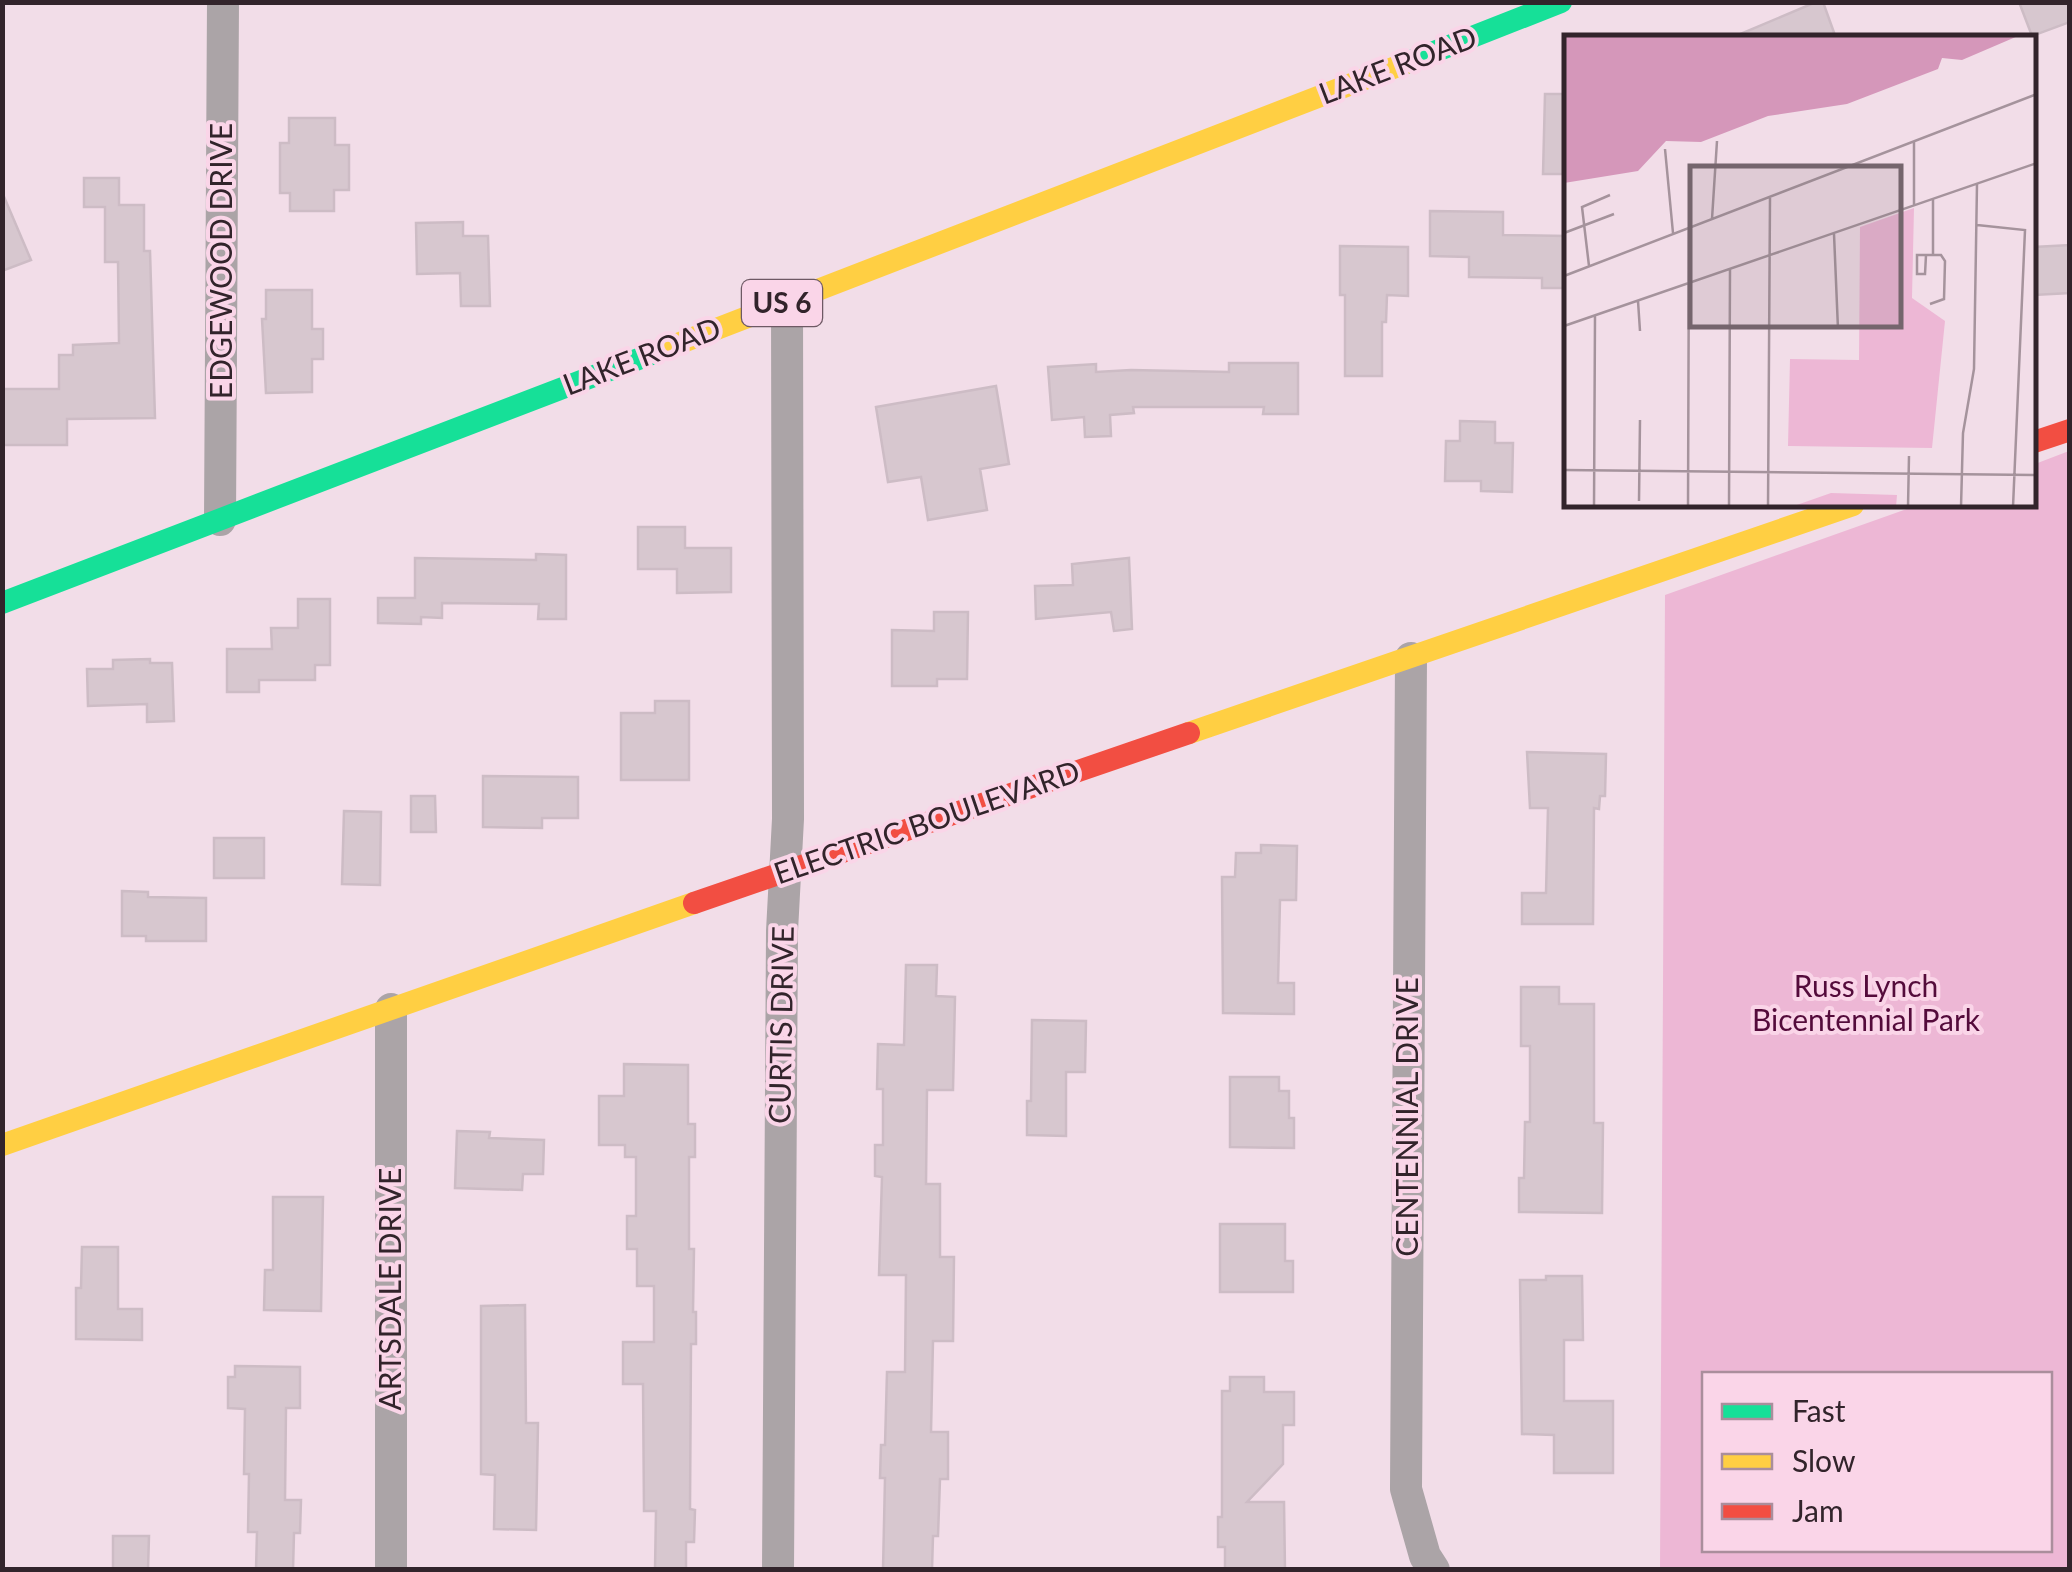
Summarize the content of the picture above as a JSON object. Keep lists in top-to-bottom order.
{
  "streets": {
    "street": [
      "LAKE ROAD",
      "EDGEWOOD DRIVE",
      "US 6",
      "ELECTRIC BOULEVARD",
      "CURTIS DRIVE",
      "CENTENNIAL DRIVE",
      "ARTSDALE DRIVE"
    ]
  },
  "crossings": [
    ["LAKE ROAD", "EDGEWOOD DRIVE"],
    ["LAKE ROAD", "CURTIS DRIVE"],
    ["ELECTRIC BOULEVARD", "CURTIS DRIVE"],
    ["ELECTRIC BOULEVARD", "CENTENNIAL DRIVE"],
    ["ELECTRIC BOULEVARD", "ARTSDALE DRIVE"]
  ],
  "parks": ["Russ Lynch Bicentennial Park"],
  "legend": ["Fast", "Slow", "Jam"]
}
